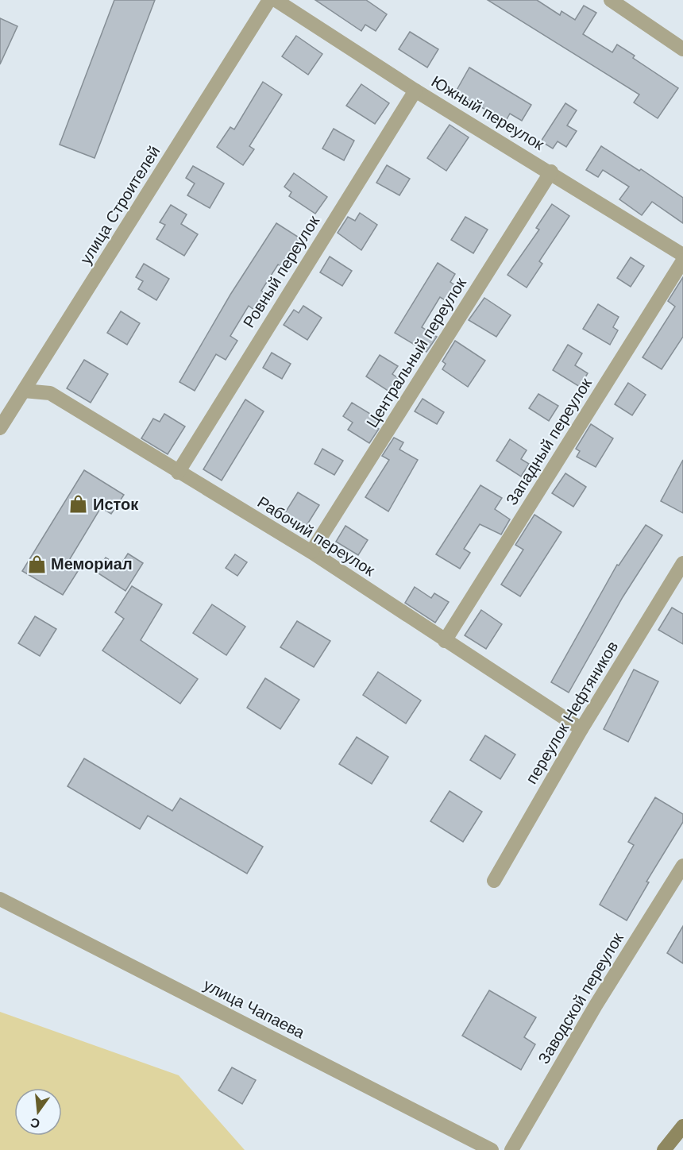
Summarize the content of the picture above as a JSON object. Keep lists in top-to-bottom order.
{
  "streets": {
    "street": [
      "Южный переулок",
      "улица Строителей",
      "Ровный переулок",
      "Центральный переулок",
      "Западный переулок",
      "Рабочий переулок",
      "переулок Нефтяников",
      "Заводской переулок",
      "улица Чапаева"
    ]
  },
  "crossings": [
    ["Южный переулок", "Ровный переулок"],
    ["Южный переулок", "Центральный переулок"],
    ["улица Строителей", "Рабочий переулок"],
    ["Ровный переулок", "Рабочий переулок"],
    ["Центральный переулок", "Рабочий переулок"],
    ["Западный переулок", "Рабочий переулок"],
    ["Рабочий переулок", "переулок Нефтяников"]
  ],
  "places": {
    "shop": ["Исток", "Мемориал"]
  },
  "north": "bottom"
}
